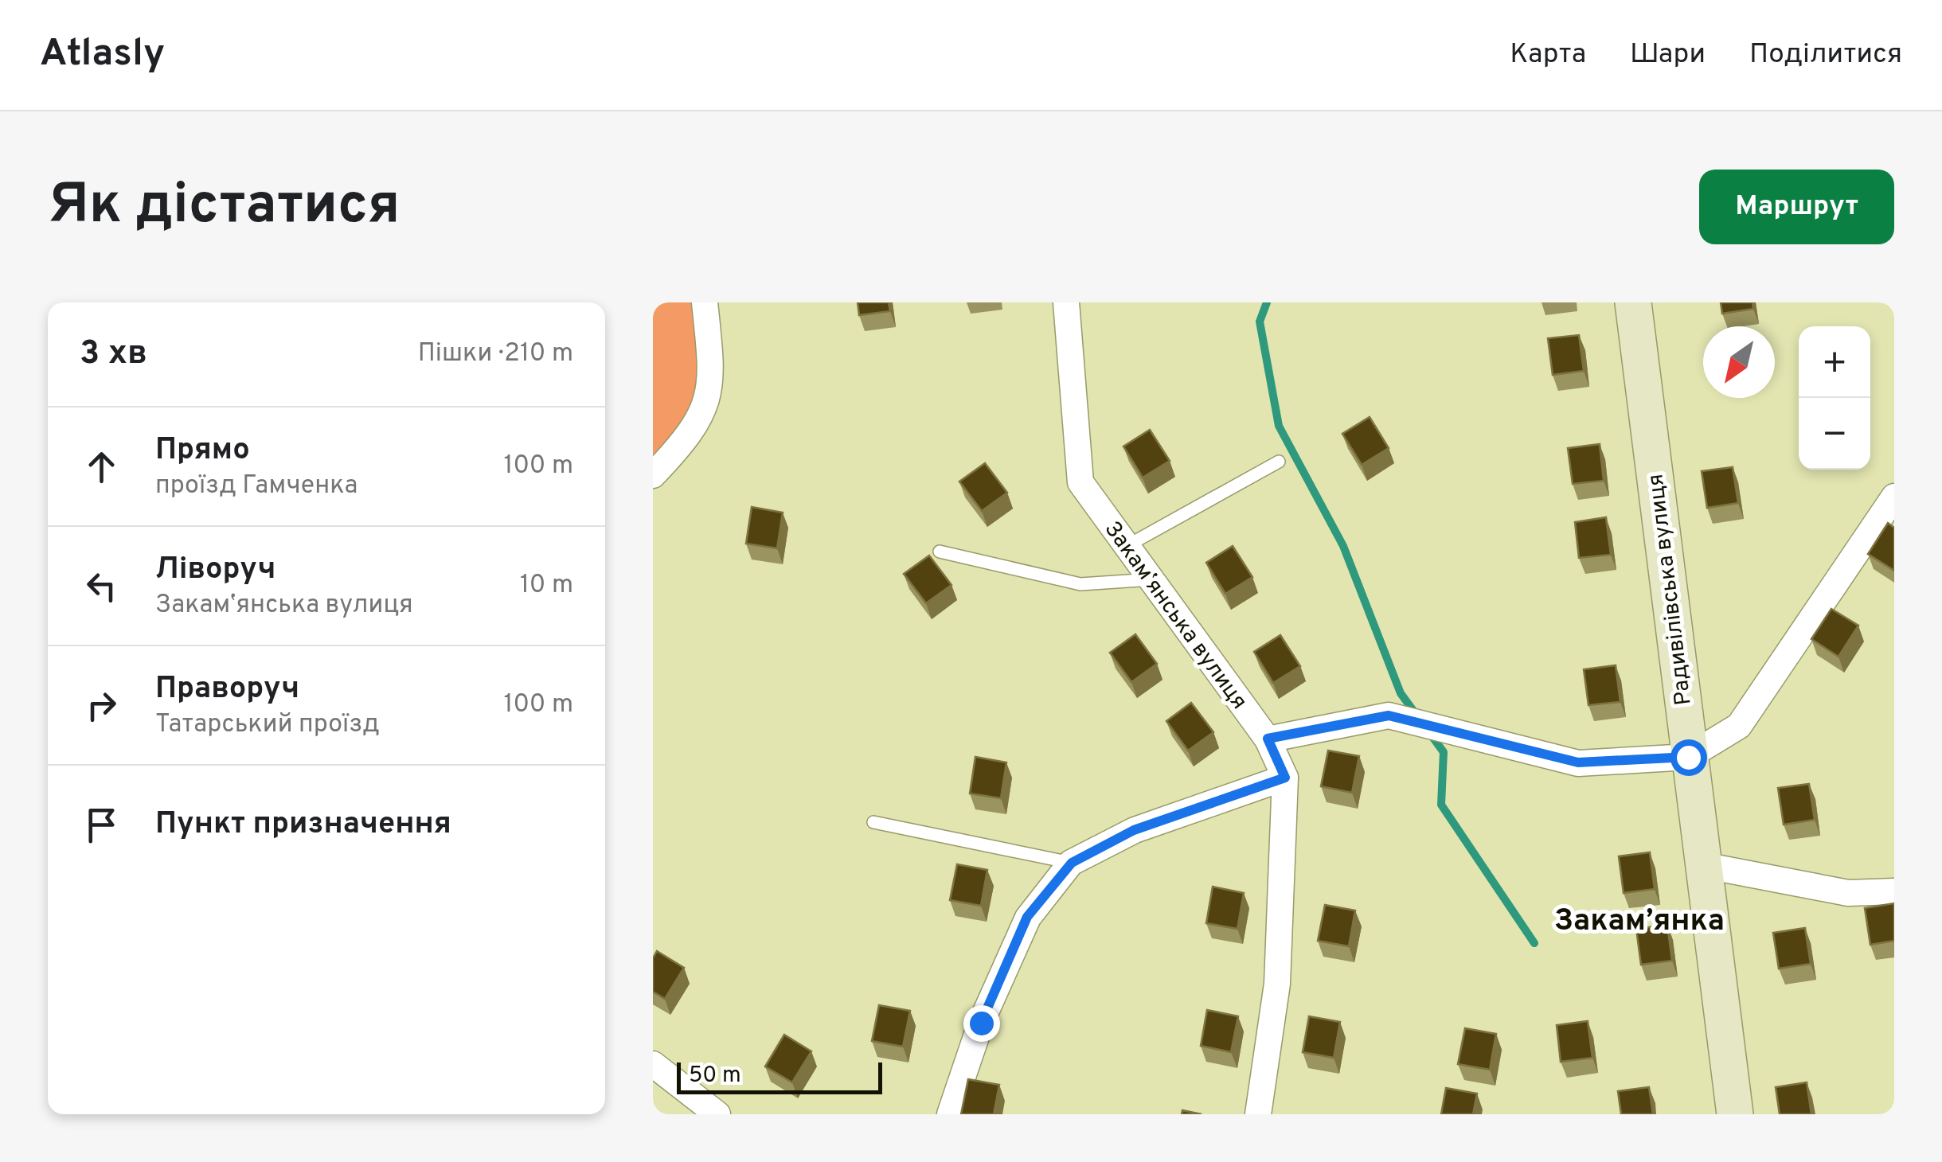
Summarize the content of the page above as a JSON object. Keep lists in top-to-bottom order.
{
  "streets": {
    "street": ["Радивілівська вулиця", "Закамʼянська вулиця"]
  },
  "districts": ["Закам’янка"],
  "scale_bar": "50 m",
  "north": "bottom left",
  "page": {
    "header": "Atlasly",
    "nav": ["Карта", "Шари", "Поділитися"],
    "buttons": "Маршрут",
    "title": "Як дістатися",
    "heading": ["3 хв", "Пішки · 210 m"],
    "map_buttons": ["+", "−"],
    "list": [
      ["Прямо", "проїзд Гамченка", "100 m"],
      ["Ліворуч", "Закамʼянська вулиця", "10 m"],
      ["Праворуч", "Татарський проїзд", "100 m"],
      "Пункт призначення"
    ],
    "scale": "50 m"
  }
}
